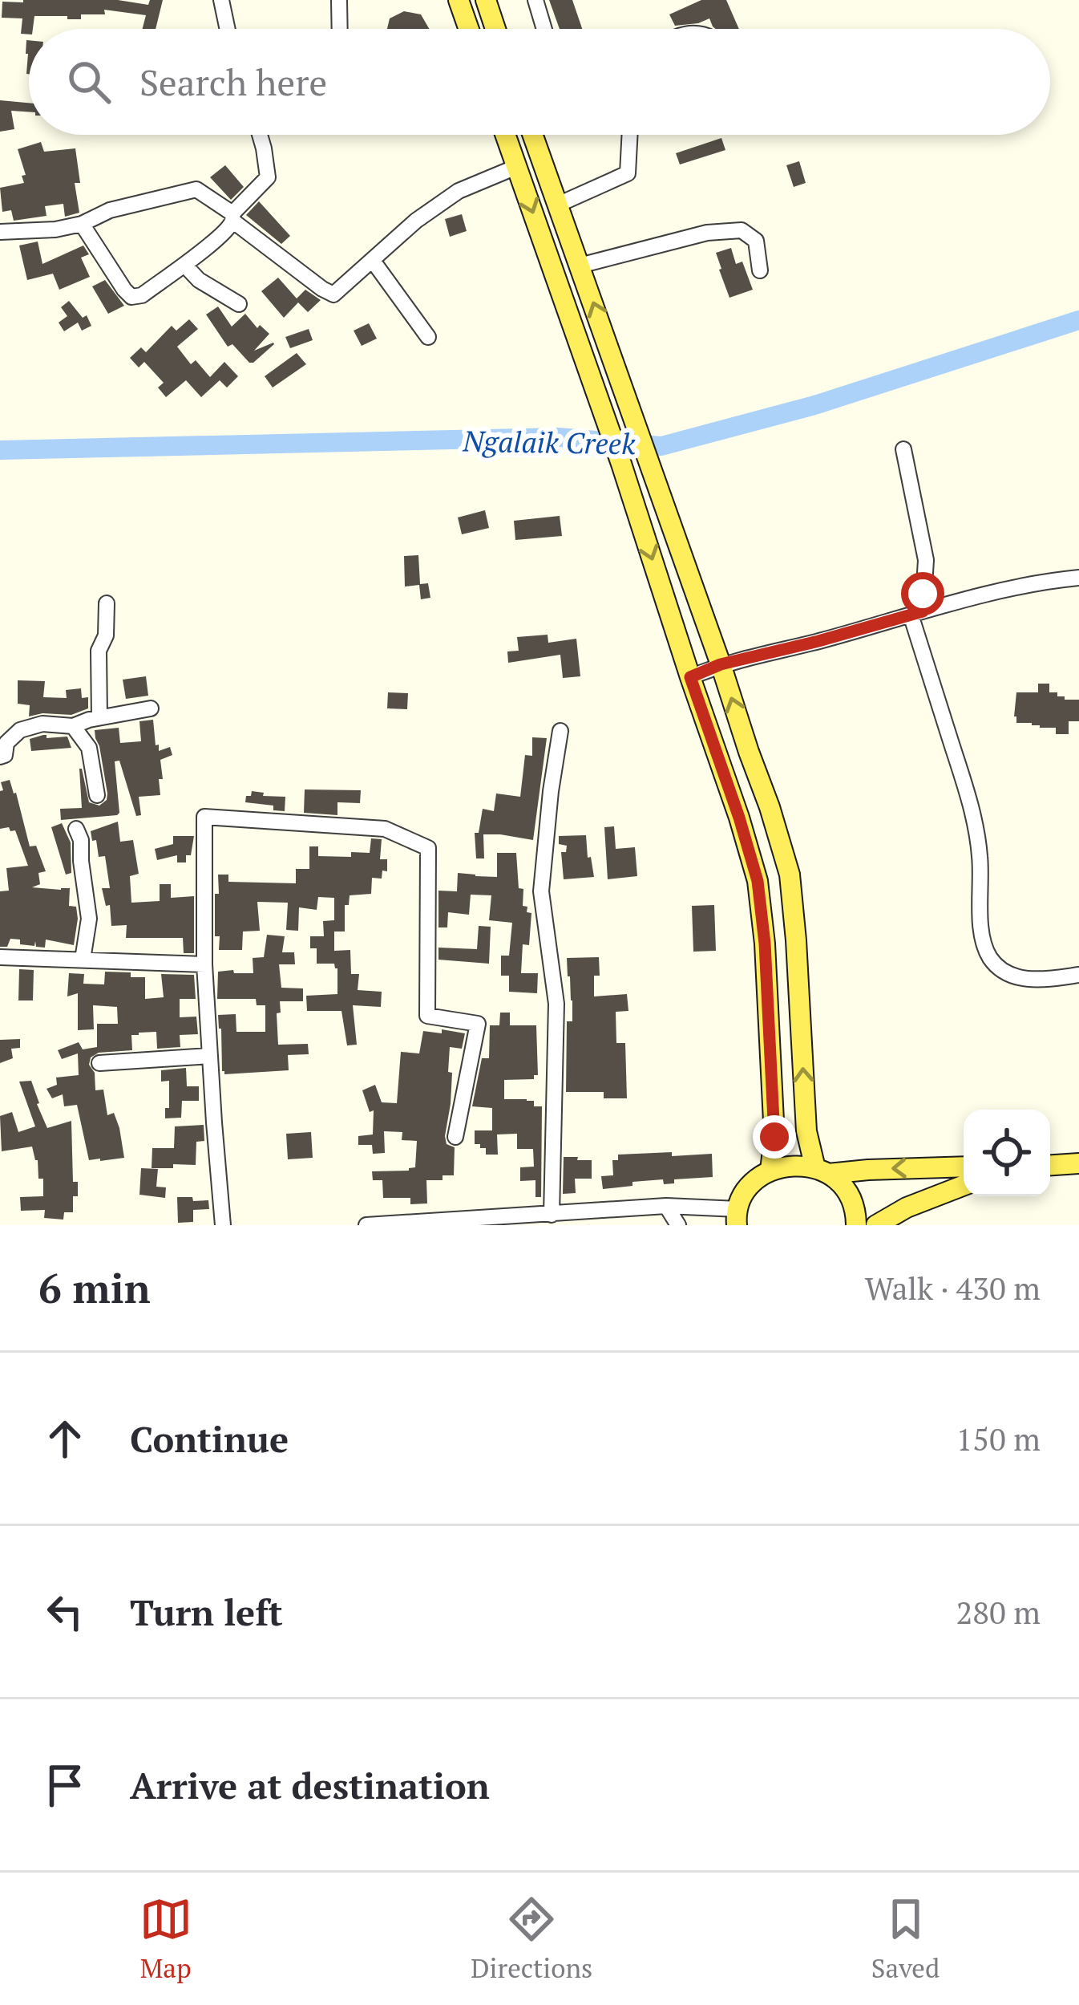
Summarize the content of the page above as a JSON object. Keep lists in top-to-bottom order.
{
  "water": ["Ngalaik Creek"],
  "page": {
    "search": "Search here",
    "heading": ["6 min", "Walk · 430 m"],
    "list": [
      ["Continue", "150 m"],
      ["Turn left", "280 m"],
      "Arrive at destination"
    ],
    "nav": ["Map", "Directions", "Saved"]
  }
}
